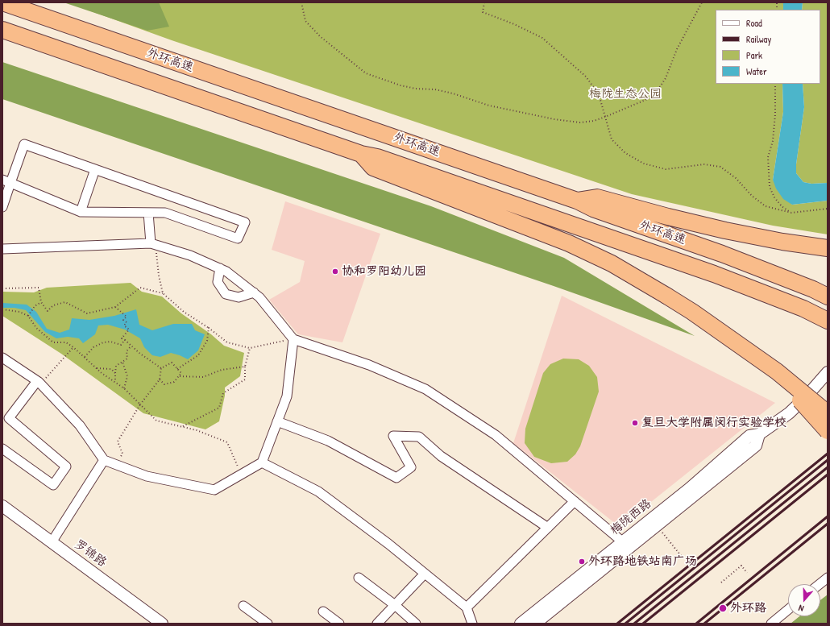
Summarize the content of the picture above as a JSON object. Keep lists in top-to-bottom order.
{
  "streets": {
    "highway": ["外环高速"],
    "street": ["梅陇西路", "罗锦路"]
  },
  "parks": ["梅陇生态公园"],
  "places": [
    "协和罗阳幼儿园",
    "复旦大学附属闵行实验学校",
    "外环路地铁站南广场",
    "外环路"
  ],
  "legend": [
    "Road",
    "Railway",
    "Park",
    "Water"
  ],
  "north": "bottom"
}
